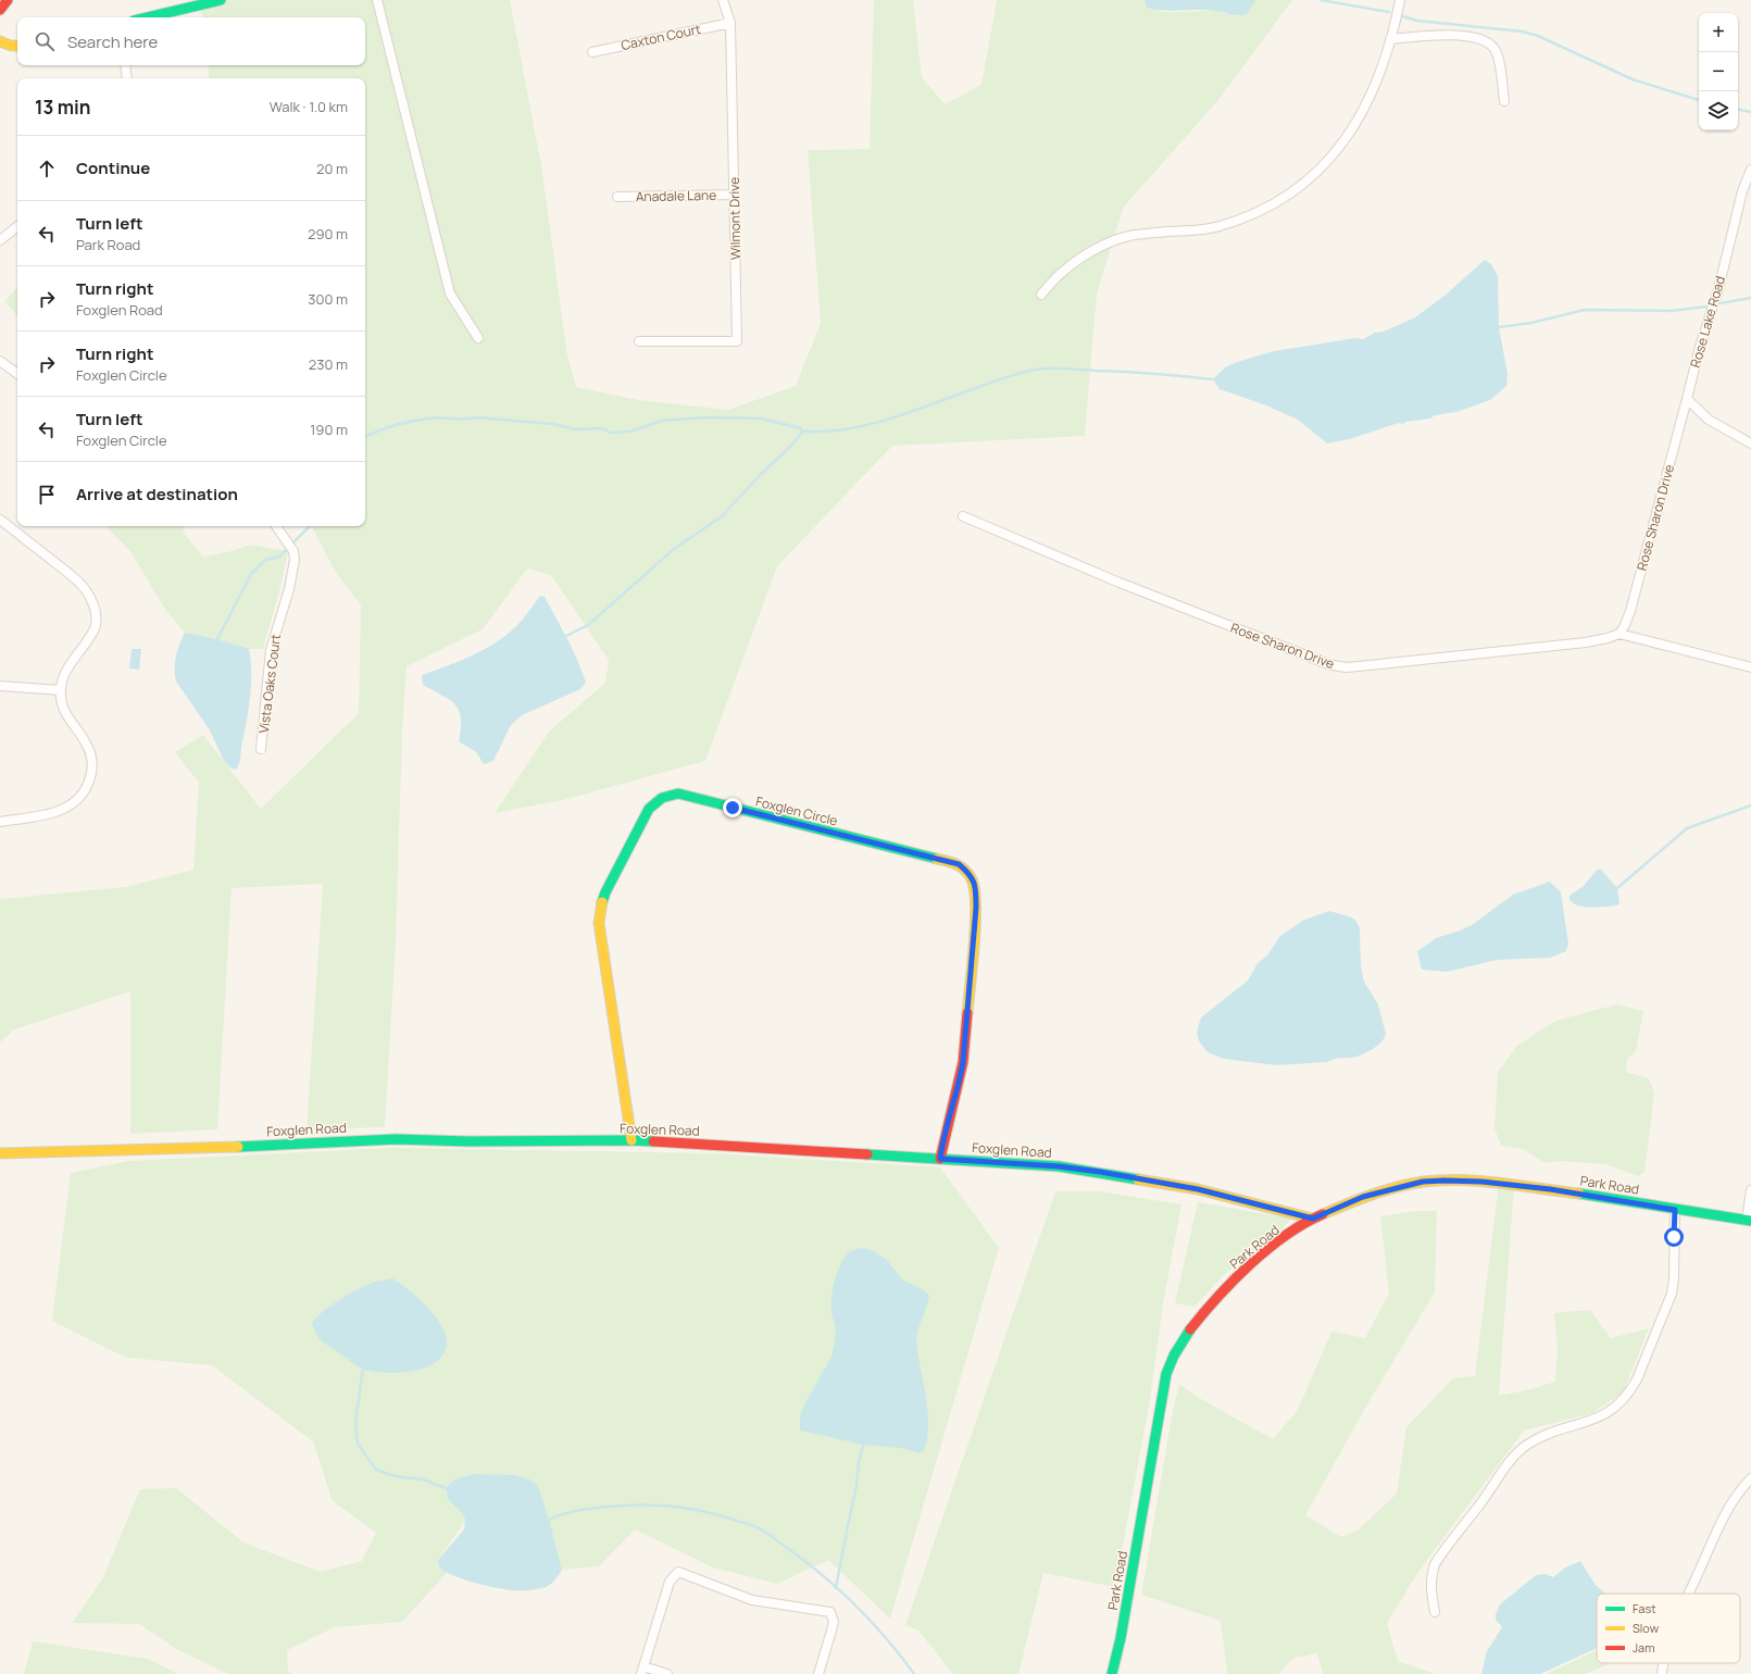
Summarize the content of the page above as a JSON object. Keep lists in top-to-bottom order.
{
  "streets": {
    "street": [
      "Caxton Court",
      "Anadale Lane",
      "Wilmont Drive",
      "Rose Lake Road",
      "Rose Sharon Drive",
      "Vista Oaks Court",
      "Foxglen Circle",
      "Foxglen Road",
      "Park Road"
    ]
  },
  "crossings": [
    ["Caxton Court", "Wilmont Drive"],
    ["Anadale Lane", "Wilmont Drive"],
    ["Rose Lake Road", "Rose Sharon Drive"],
    ["Foxglen Circle", "Foxglen Road"],
    ["Foxglen Road", "Park Road"]
  ],
  "legend": ["Fast", "Slow", "Jam"],
  "page": {
    "map_buttons": ["+", "−"],
    "search": "Search here",
    "heading": ["13 min", "Walk · 1.0 km"],
    "list": [
      ["Continue", "20 m"],
      ["Turn left", "Park Road", "290 m"],
      ["Turn right", "Foxglen Road", "300 m"],
      ["Turn right", "Foxglen Circle", "230 m"],
      ["Turn left", "Foxglen Circle", "190 m"],
      "Arrive at destination"
    ]
  }
}
